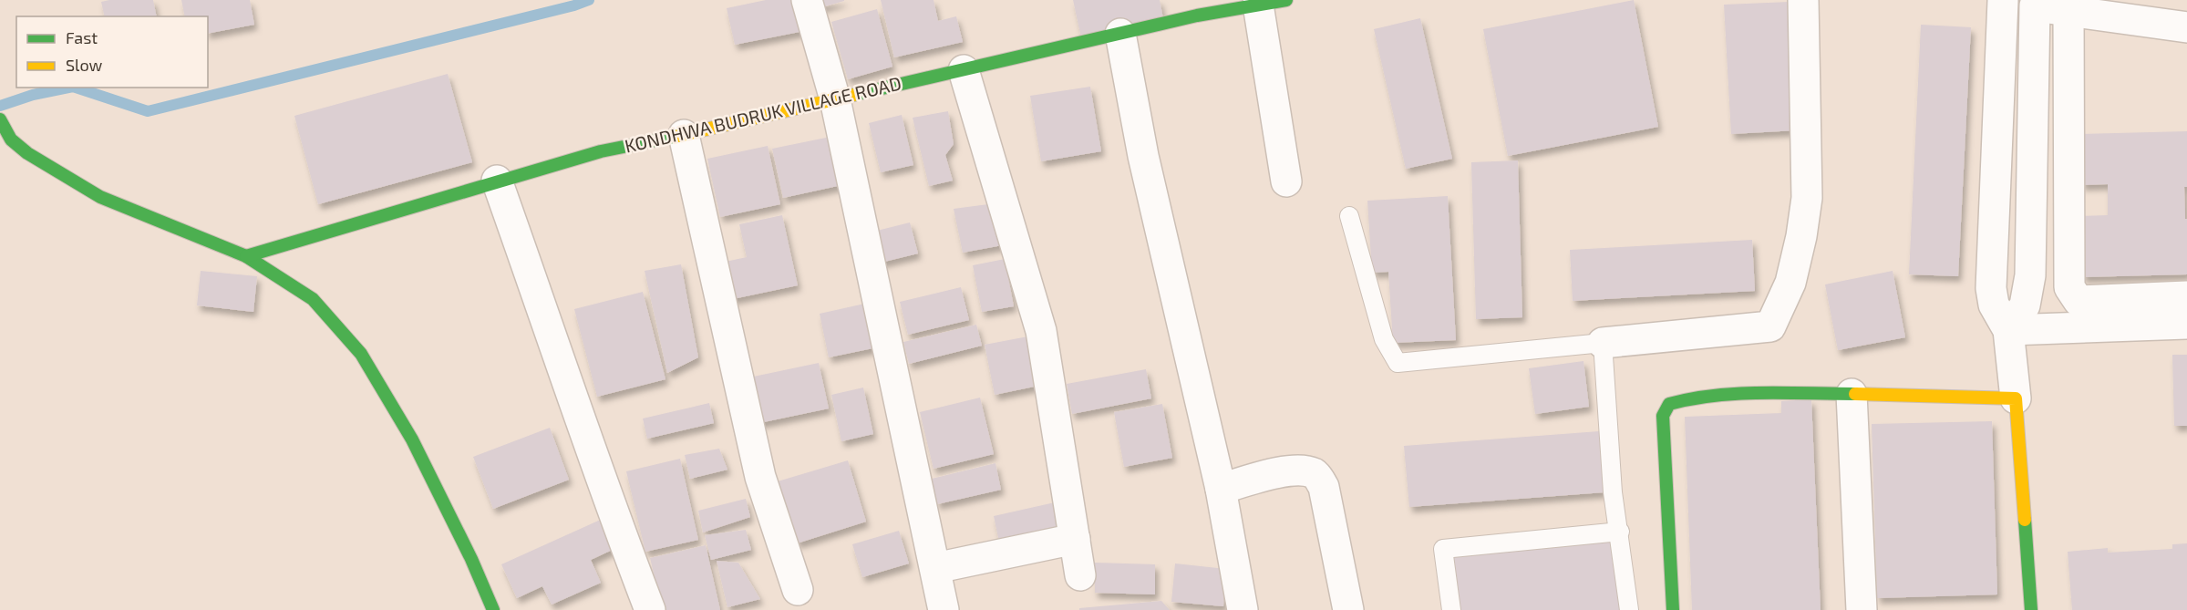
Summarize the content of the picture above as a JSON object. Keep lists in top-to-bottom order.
{
  "streets": {
    "street": ["KONDHWA BUDRUK VILLAGE ROAD"]
  },
  "legend": ["Fast", "Slow"]
}
